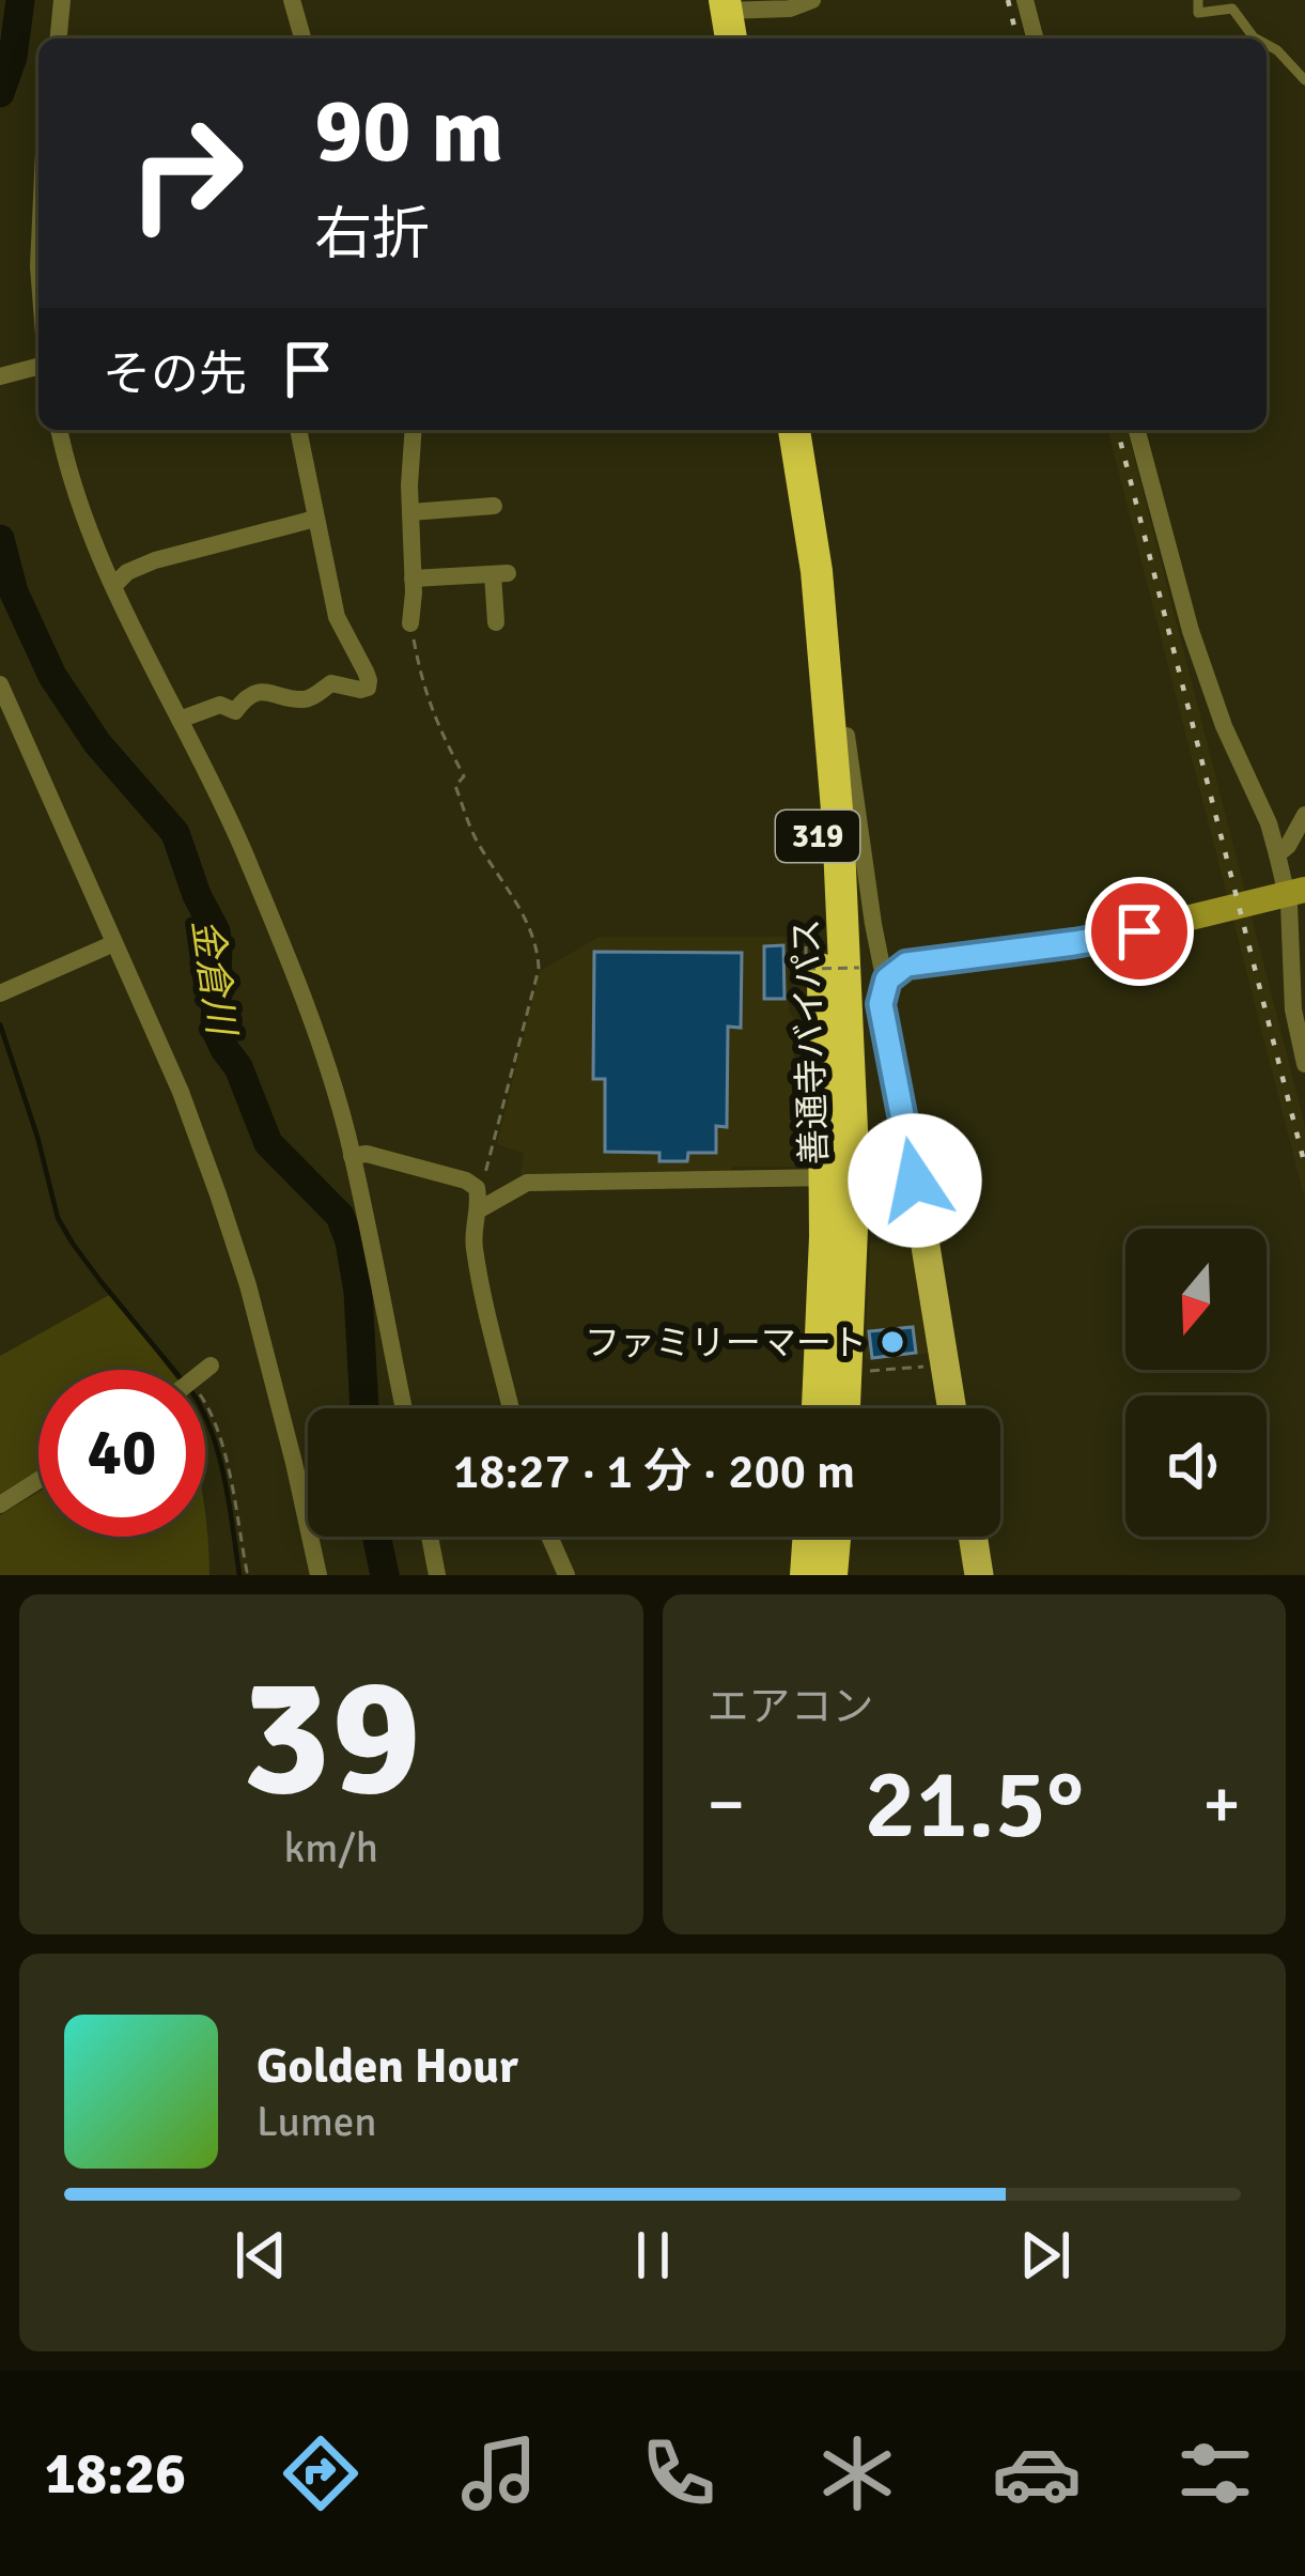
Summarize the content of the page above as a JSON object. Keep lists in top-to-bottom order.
{
  "streets": {
    "highway": ["319", "善通寺バイパス"]
  },
  "water": ["金倉川"],
  "places": ["ファミリーマート"],
  "north": "bottom",
  "page": {
    "turn": ["90 m", "右折"],
    "then": "その先",
    "limit": "40",
    "trip": "18:27 · 1 分 · 200 m",
    "tile": [
      ["39", "km/h"],
      "エアコン"
    ],
    "heat": ["−", "21.5°", "+"],
    "song": ["Golden Hour", "Lumen"],
    "tabs": "18:26"
  }
}
